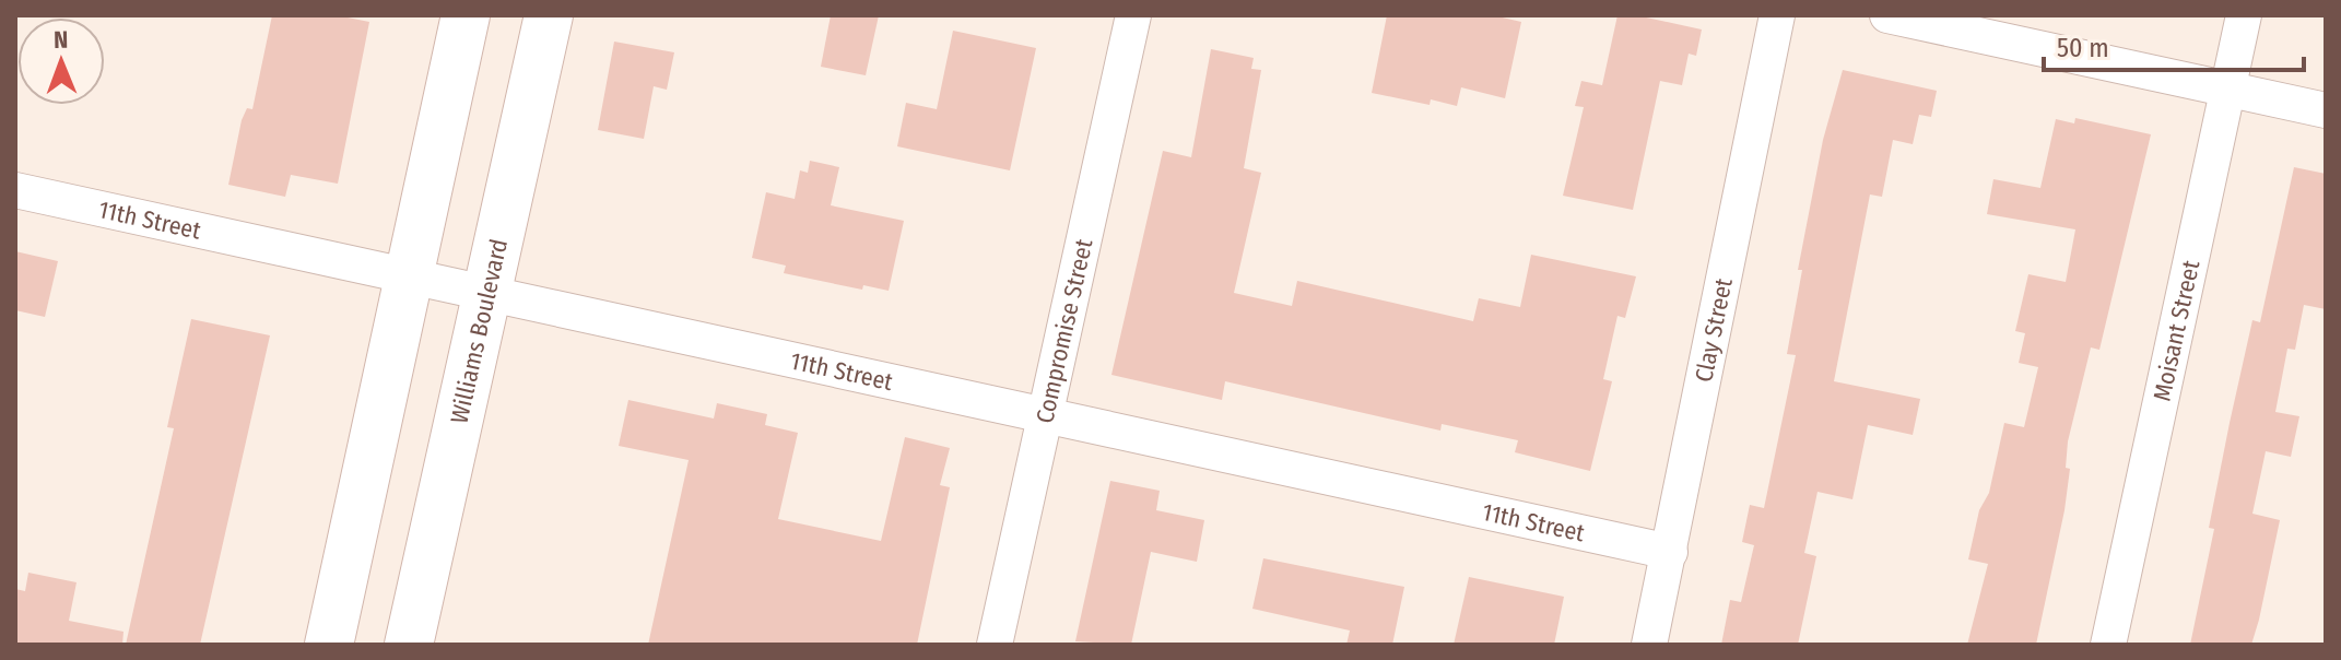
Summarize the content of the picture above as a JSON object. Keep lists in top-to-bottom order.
{
  "streets": {
    "main road": ["Williams Boulevard"],
    "street": [
      "11th Street",
      "Compromise Street",
      "Clay Street",
      "Moisant Street"
    ]
  },
  "crossings": [
    ["11th Street", "Williams Boulevard"],
    ["11th Street", "Compromise Street"],
    ["11th Street", "Clay Street"]
  ],
  "scale_bar": "50 m",
  "north": "top"
}
